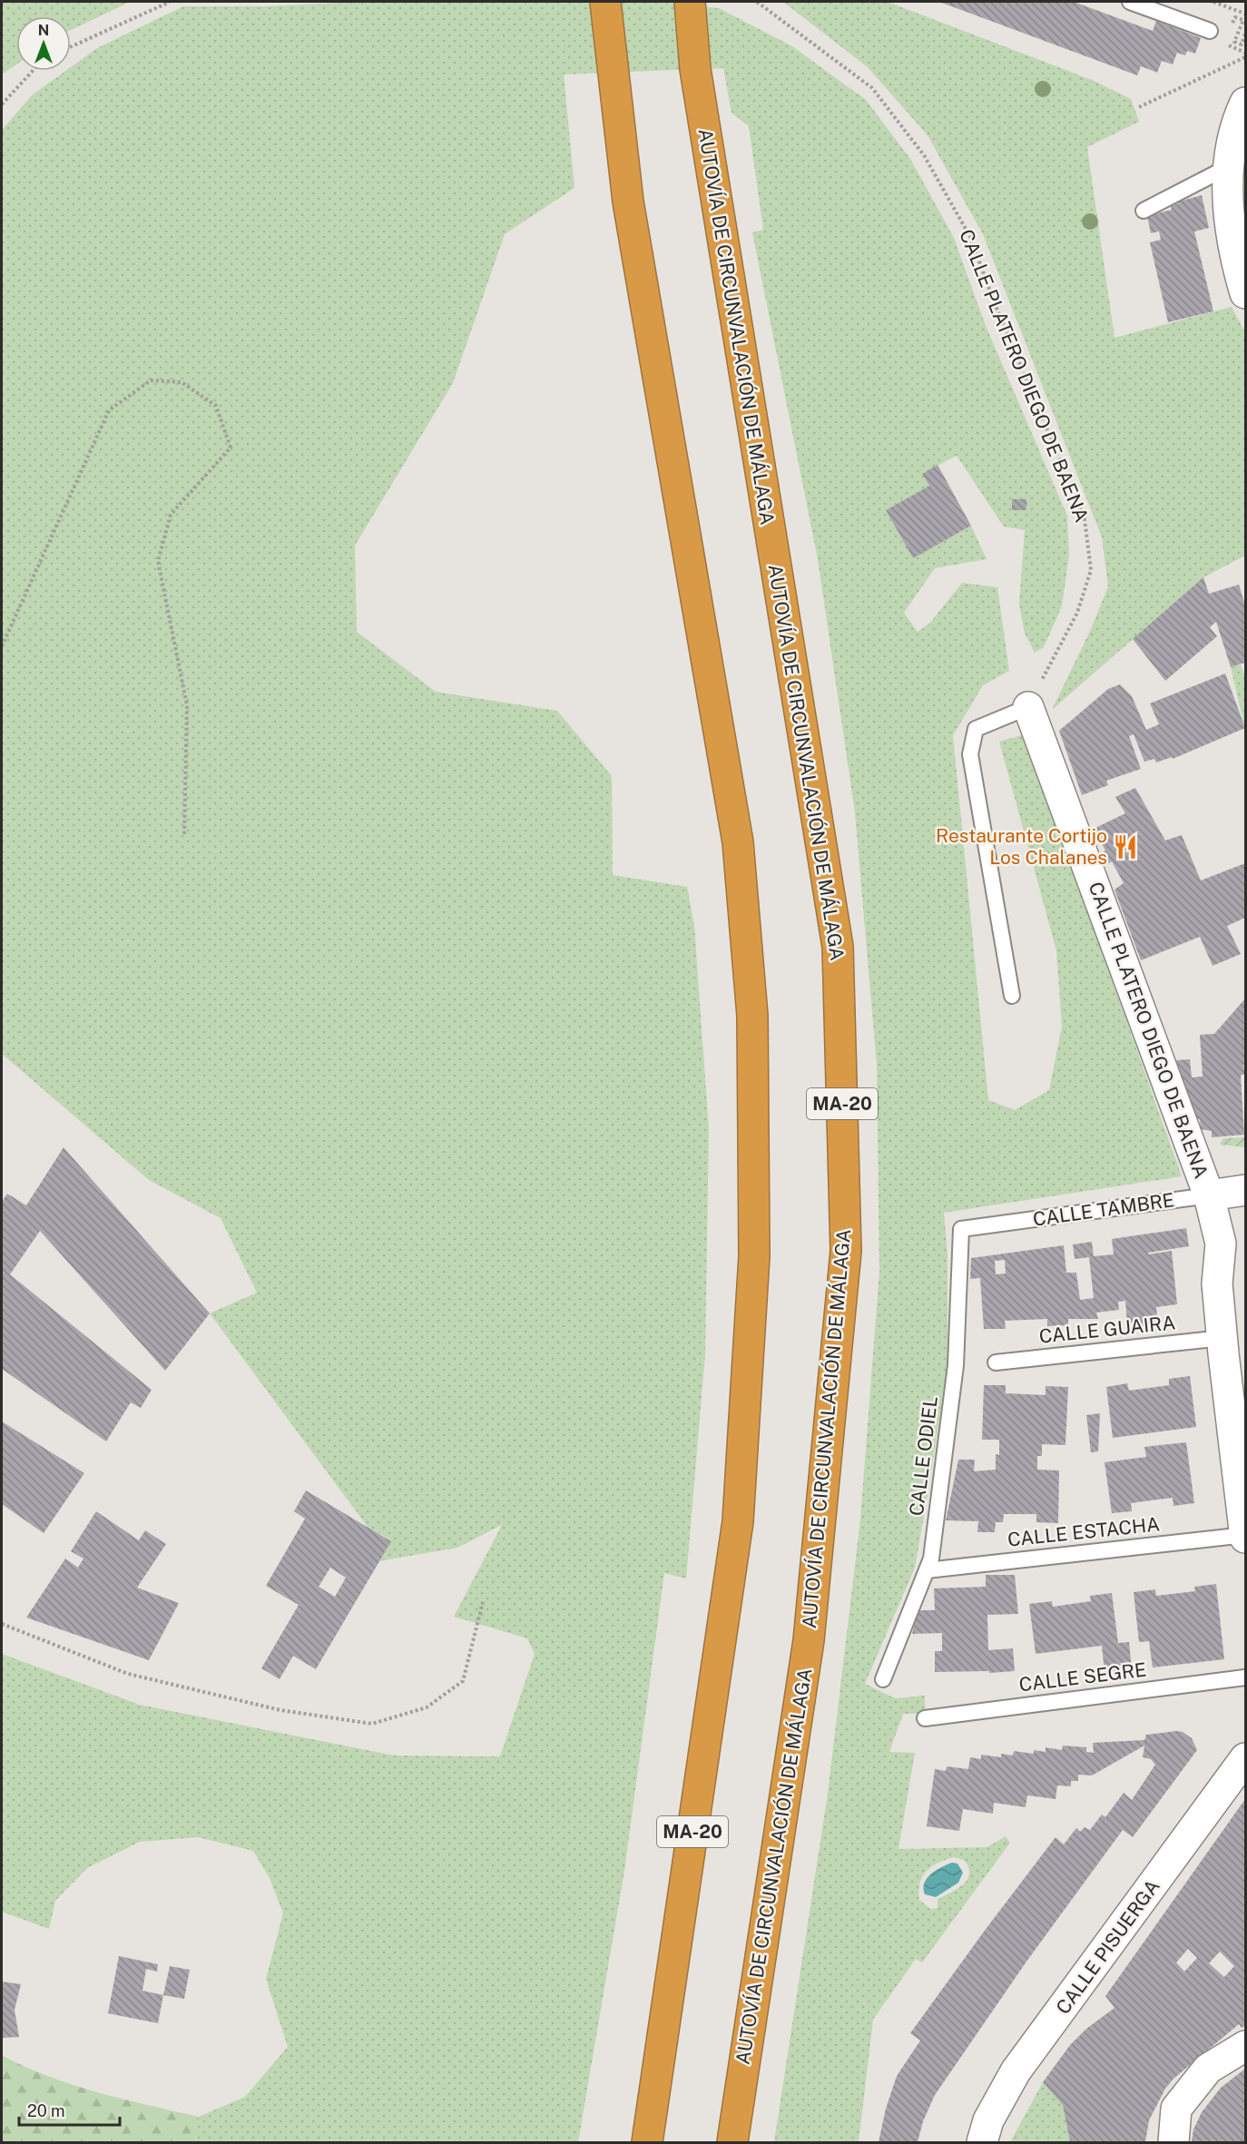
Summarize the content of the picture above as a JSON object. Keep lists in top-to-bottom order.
{
  "streets": {
    "highway": ["AUTOVÍA DE CIRCUNVALACIÓN DE MÁLAGA", "MA-20"],
    "street": ["CALLE PLATERO DIEGO DE BAENA", "CALLE TAMBRE", "CALLE PISUERGA"],
    "lane": [
      "CALLE GUAIRA",
      "CALLE ODIEL",
      "CALLE ESTACHA",
      "CALLE SEGRE"
    ]
  },
  "crossings": [
    ["CALLE PLATERO DIEGO DE BAENA", "CALLE TAMBRE"],
    ["CALLE PLATERO DIEGO DE BAENA", "CALLE GUAIRA"],
    ["CALLE PLATERO DIEGO DE BAENA", "CALLE ESTACHA"],
    ["CALLE TAMBRE", "CALLE ODIEL"],
    ["CALLE ODIEL", "CALLE ESTACHA"]
  ],
  "places": {
    "restaurant": ["Restaurante Cortijo Los Chalanes"]
  },
  "scale_bar": "20 m",
  "north": "top"
}
